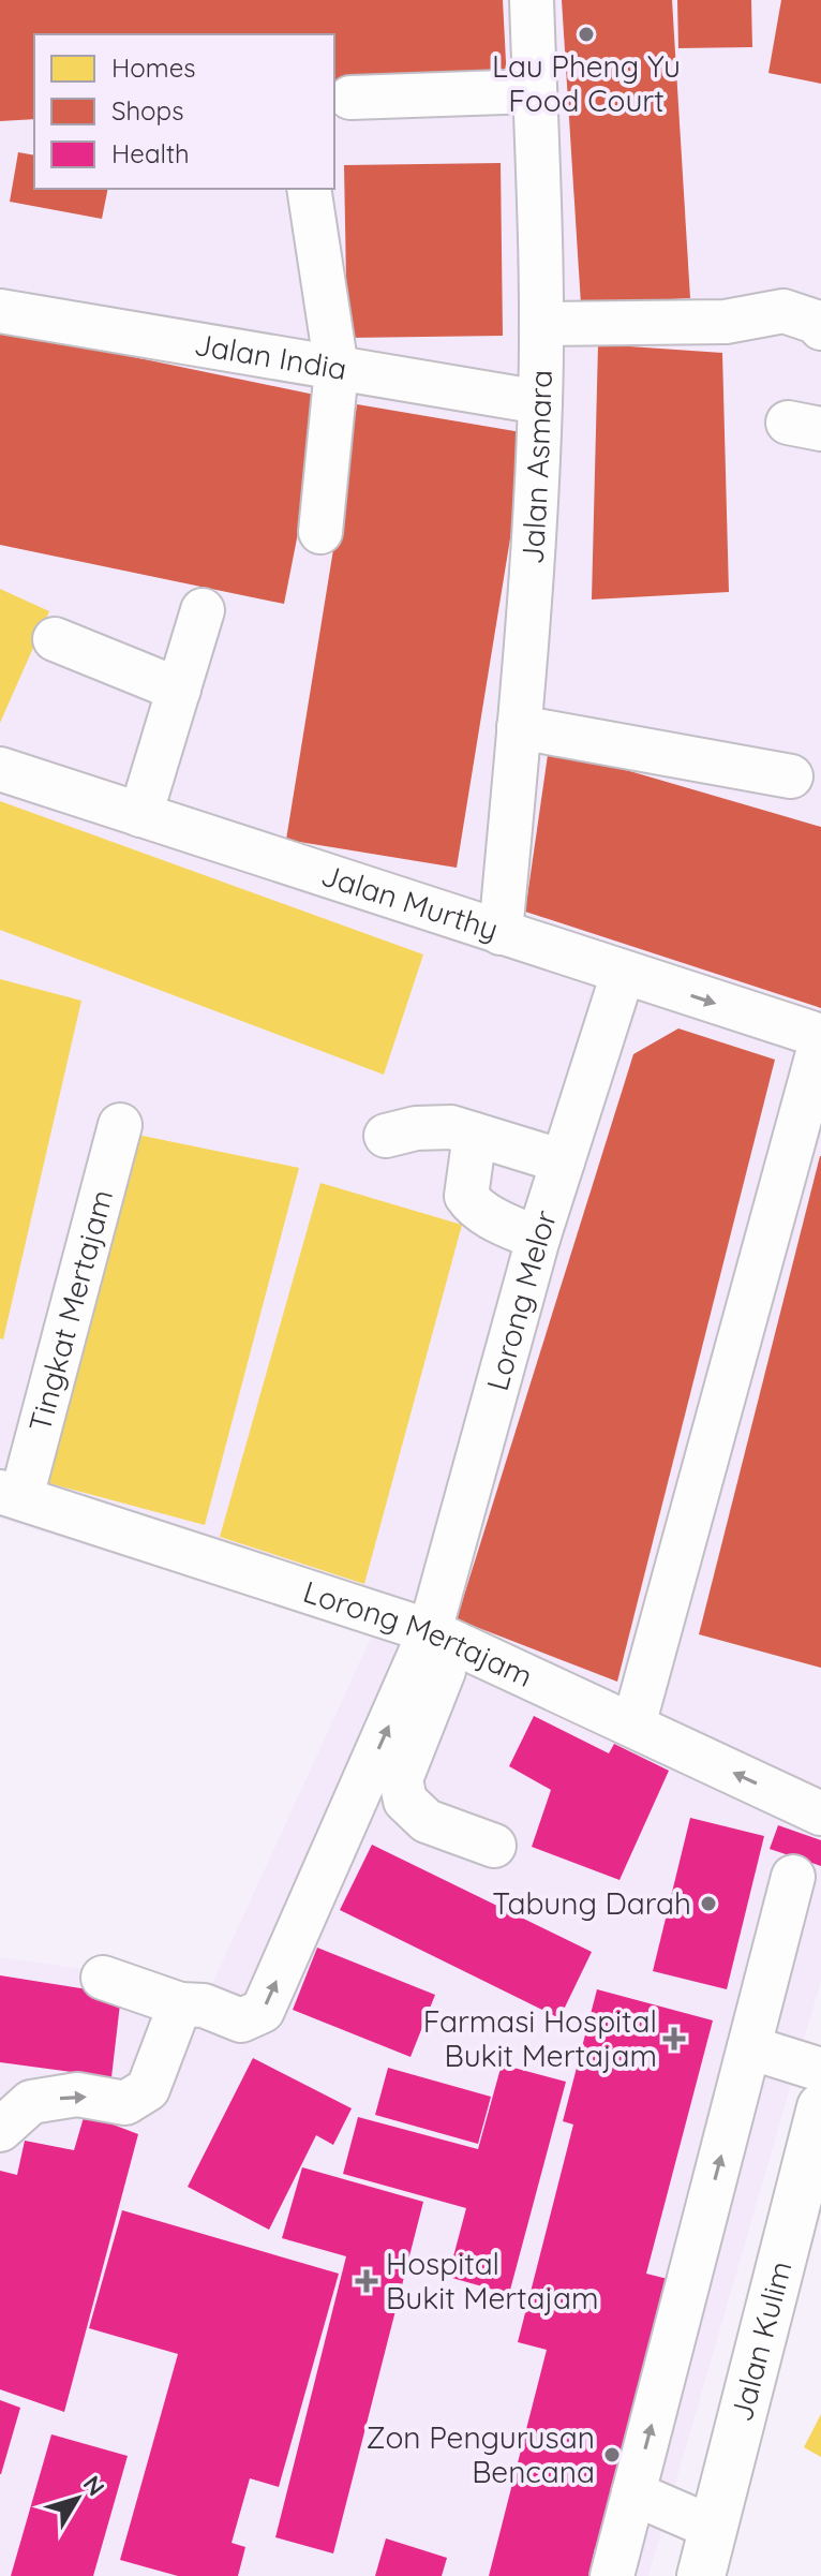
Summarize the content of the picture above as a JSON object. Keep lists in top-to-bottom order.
{
  "streets": {
    "main road": ["Jalan Kulim"],
    "street": [
      "Jalan India",
      "Jalan Asmara",
      "Jalan Murthy",
      "Lorong Melor",
      "Tingkat Mertajam",
      "Lorong Mertajam"
    ]
  },
  "crossings": [
    ["Jalan India", "Jalan Asmara"],
    ["Jalan Asmara", "Jalan Murthy"],
    ["Jalan Murthy", "Lorong Melor"],
    ["Lorong Melor", "Lorong Mertajam"],
    ["Tingkat Mertajam", "Lorong Mertajam"]
  ],
  "places": {
    "other": ["Lau Pheng Yu Food Court", "Tabung Darah", "Zon Pengurusan Bencana"],
    "health": ["Farmasi Hospital Bukit Mertajam", "Hospital Bukit Mertajam"]
  },
  "legend": ["Homes", "Shops", "Health"],
  "north": "top right"
}
